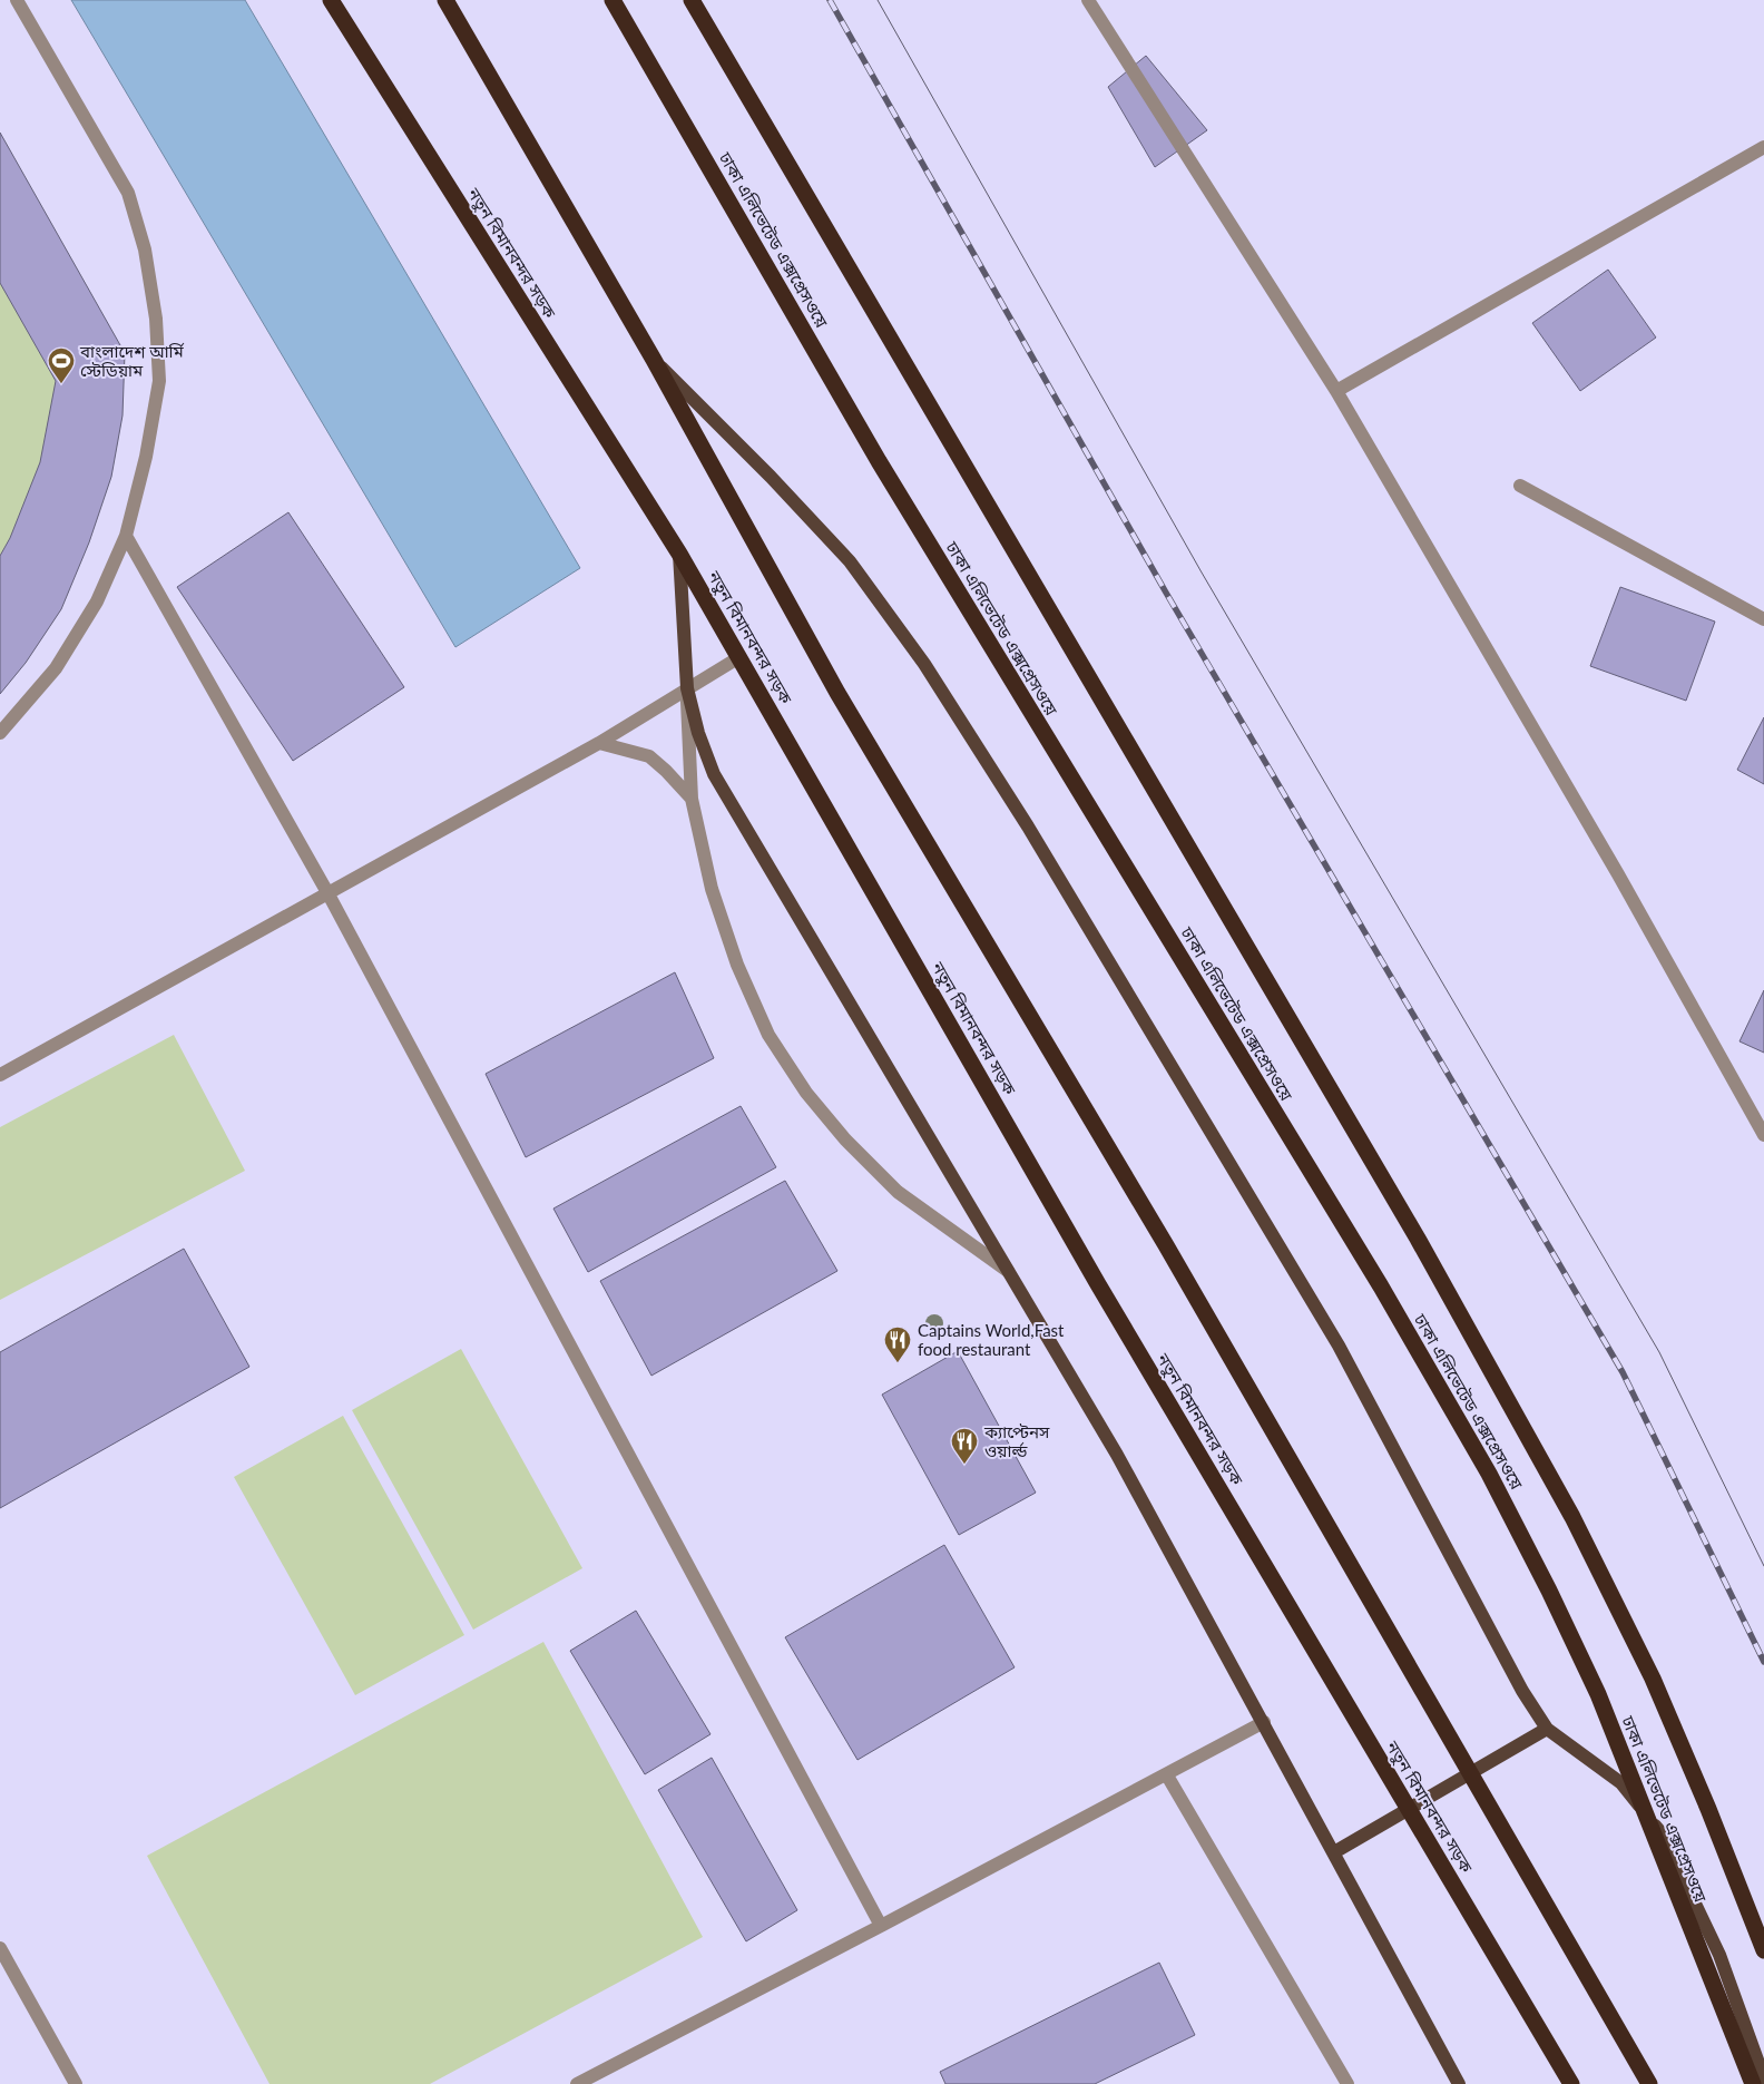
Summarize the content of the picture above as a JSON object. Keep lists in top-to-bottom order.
{
  "streets": {
    "highway": ["ঢাকা এলিভেটেড এক্সপ্রেসওয়ে", "নতুন বিমানবন্দর সড়ক"]
  },
  "places": {
    "sports": ["বাংলাদেশ আর্মি স্টেডিয়াম"],
    "restaurant": ["Captains World,Fast food restaurant", "ক্যাপ্টেনস ওয়ার্ল্ড"]
  }
}
